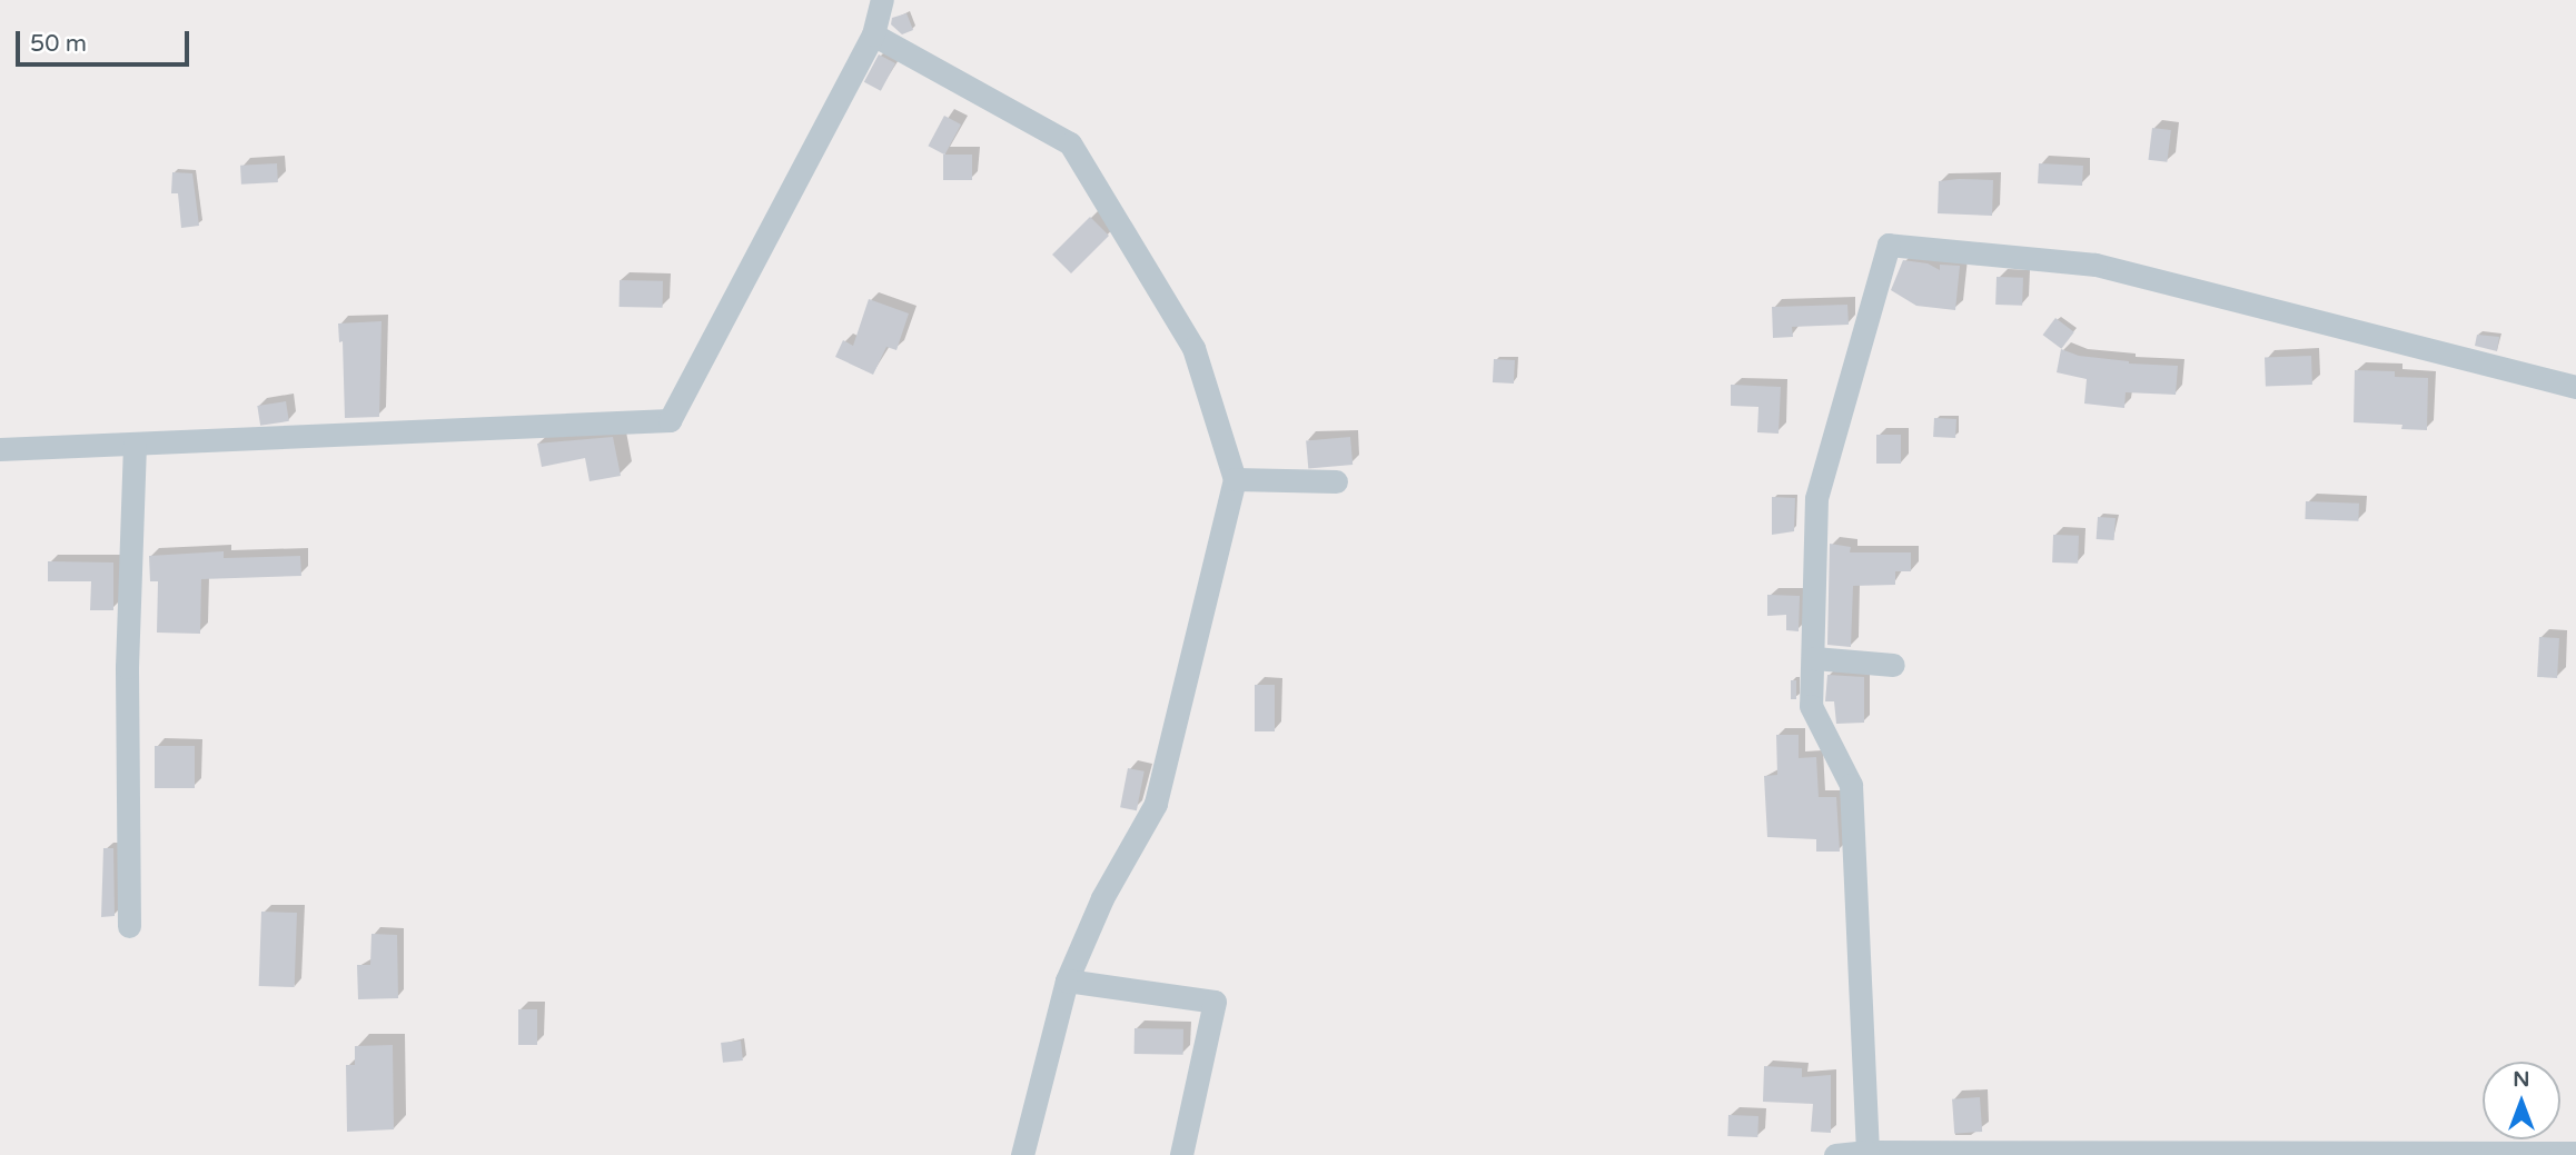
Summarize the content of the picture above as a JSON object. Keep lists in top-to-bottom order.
{
  "scale_bar": "50 m",
  "north": "top"
}
